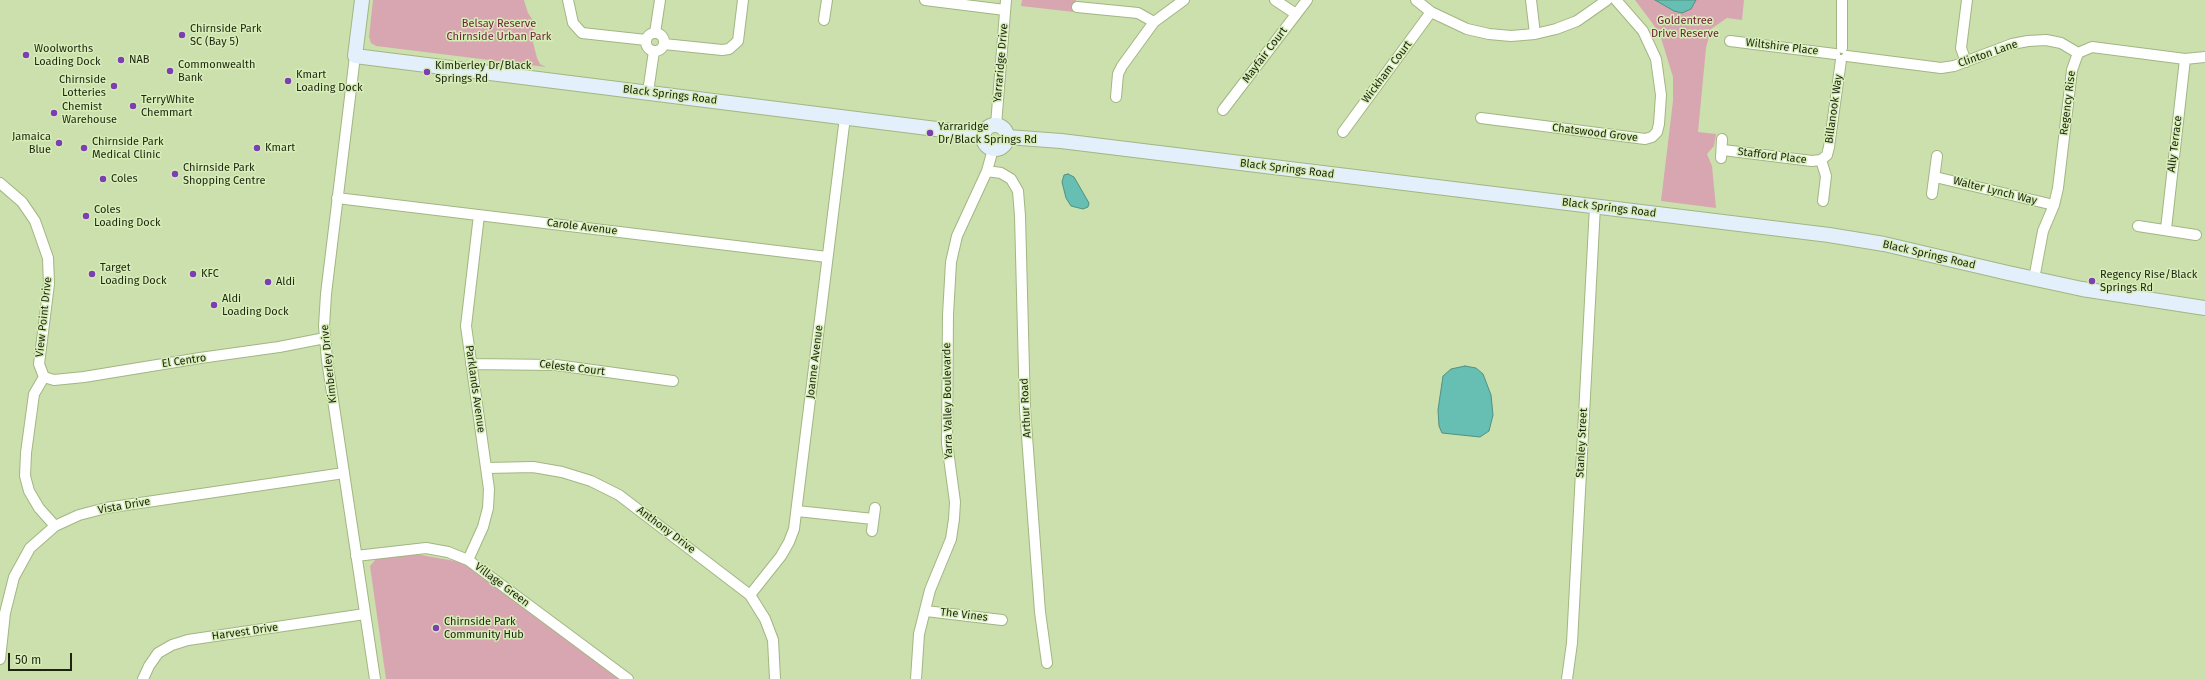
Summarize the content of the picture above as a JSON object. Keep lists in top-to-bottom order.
{
  "streets": {
    "main road": ["Black Springs Road", "Kimberley Drive"],
    "street": [
      "Wiltshire Place",
      "Clinton Lane",
      "Mayfair Court",
      "Yarraridge Drive",
      "Wickham Court",
      "Regency Rise",
      "Billanook Way",
      "Chatswood Grove",
      "Ally Terrace",
      "Stafford Place",
      "Walter Lynch Way",
      "Carole Avenue",
      "View Point Drive",
      "El Centro",
      "Joanne Avenue",
      "Celeste Court",
      "Parklands Avenue",
      "Yarra Valley Boulevarde",
      "Arthur Road",
      "Stanley Street",
      "Vista Drive",
      "Anthony Drive",
      "Village Green",
      "The Vines",
      "Harvest Drive"
    ]
  },
  "crossings": [
    ["Wiltshire Place", "Clinton Lane"],
    ["Wiltshire Place", "Billanook Way"],
    ["Clinton Lane", "Regency Rise"],
    ["Clinton Lane", "Billanook Way"],
    ["Yarraridge Drive", "Black Springs Road"],
    ["Yarraridge Drive", "Yarra Valley Boulevarde"],
    ["Black Springs Road", "Regency Rise"],
    ["Black Springs Road", "Joanne Avenue"],
    ["Black Springs Road", "Kimberley Drive"],
    ["Black Springs Road", "Yarra Valley Boulevarde"],
    ["Black Springs Road", "Stanley Street"],
    ["Regency Rise", "Walter Lynch Way"],
    ["Billanook Way", "Stafford Place"],
    ["Carole Avenue", "Joanne Avenue"],
    ["Carole Avenue", "Kimberley Drive"],
    ["Carole Avenue", "Parklands Avenue"],
    ["View Point Drive", "El Centro"],
    ["El Centro", "Kimberley Drive"],
    ["Joanne Avenue", "Anthony Drive"],
    ["Kimberley Drive", "Vista Drive"],
    ["Kimberley Drive", "Village Green"],
    ["Kimberley Drive", "Harvest Drive"],
    ["Celeste Court", "Parklands Avenue"],
    ["Parklands Avenue", "Anthony Drive"],
    ["Parklands Avenue", "Village Green"],
    ["Yarra Valley Boulevarde", "Arthur Road"],
    ["Yarra Valley Boulevarde", "The Vines"]
  ],
  "parks": ["Goldentree Drive Reserve", "Belsay Reserve Chirnside Urban Park"],
  "places": [
    "Chirnside Park SC (Bay 5)",
    "Woolworths Loading Dock",
    "NAB",
    "Commonwealth Bank",
    "Kimberley Dr/Black Springs Rd",
    "Kmart Loading Dock",
    "Chirnside Lotteries",
    "TerryWhite Chemmart",
    "Chemist Warehouse",
    "Yarraridge Dr/Black Springs Rd",
    "Jamaica Blue",
    "Chirnside Park Medical Clinic",
    "Kmart",
    "Chirnside Park Shopping Centre",
    "Coles",
    "Coles Loading Dock",
    "Target Loading Dock",
    "KFC",
    "Regency Rise/Black Springs Rd",
    "Aldi",
    "Aldi Loading Dock",
    "Chirnside Park Community Hub"
  ],
  "scale_bar": "50 m"
}
